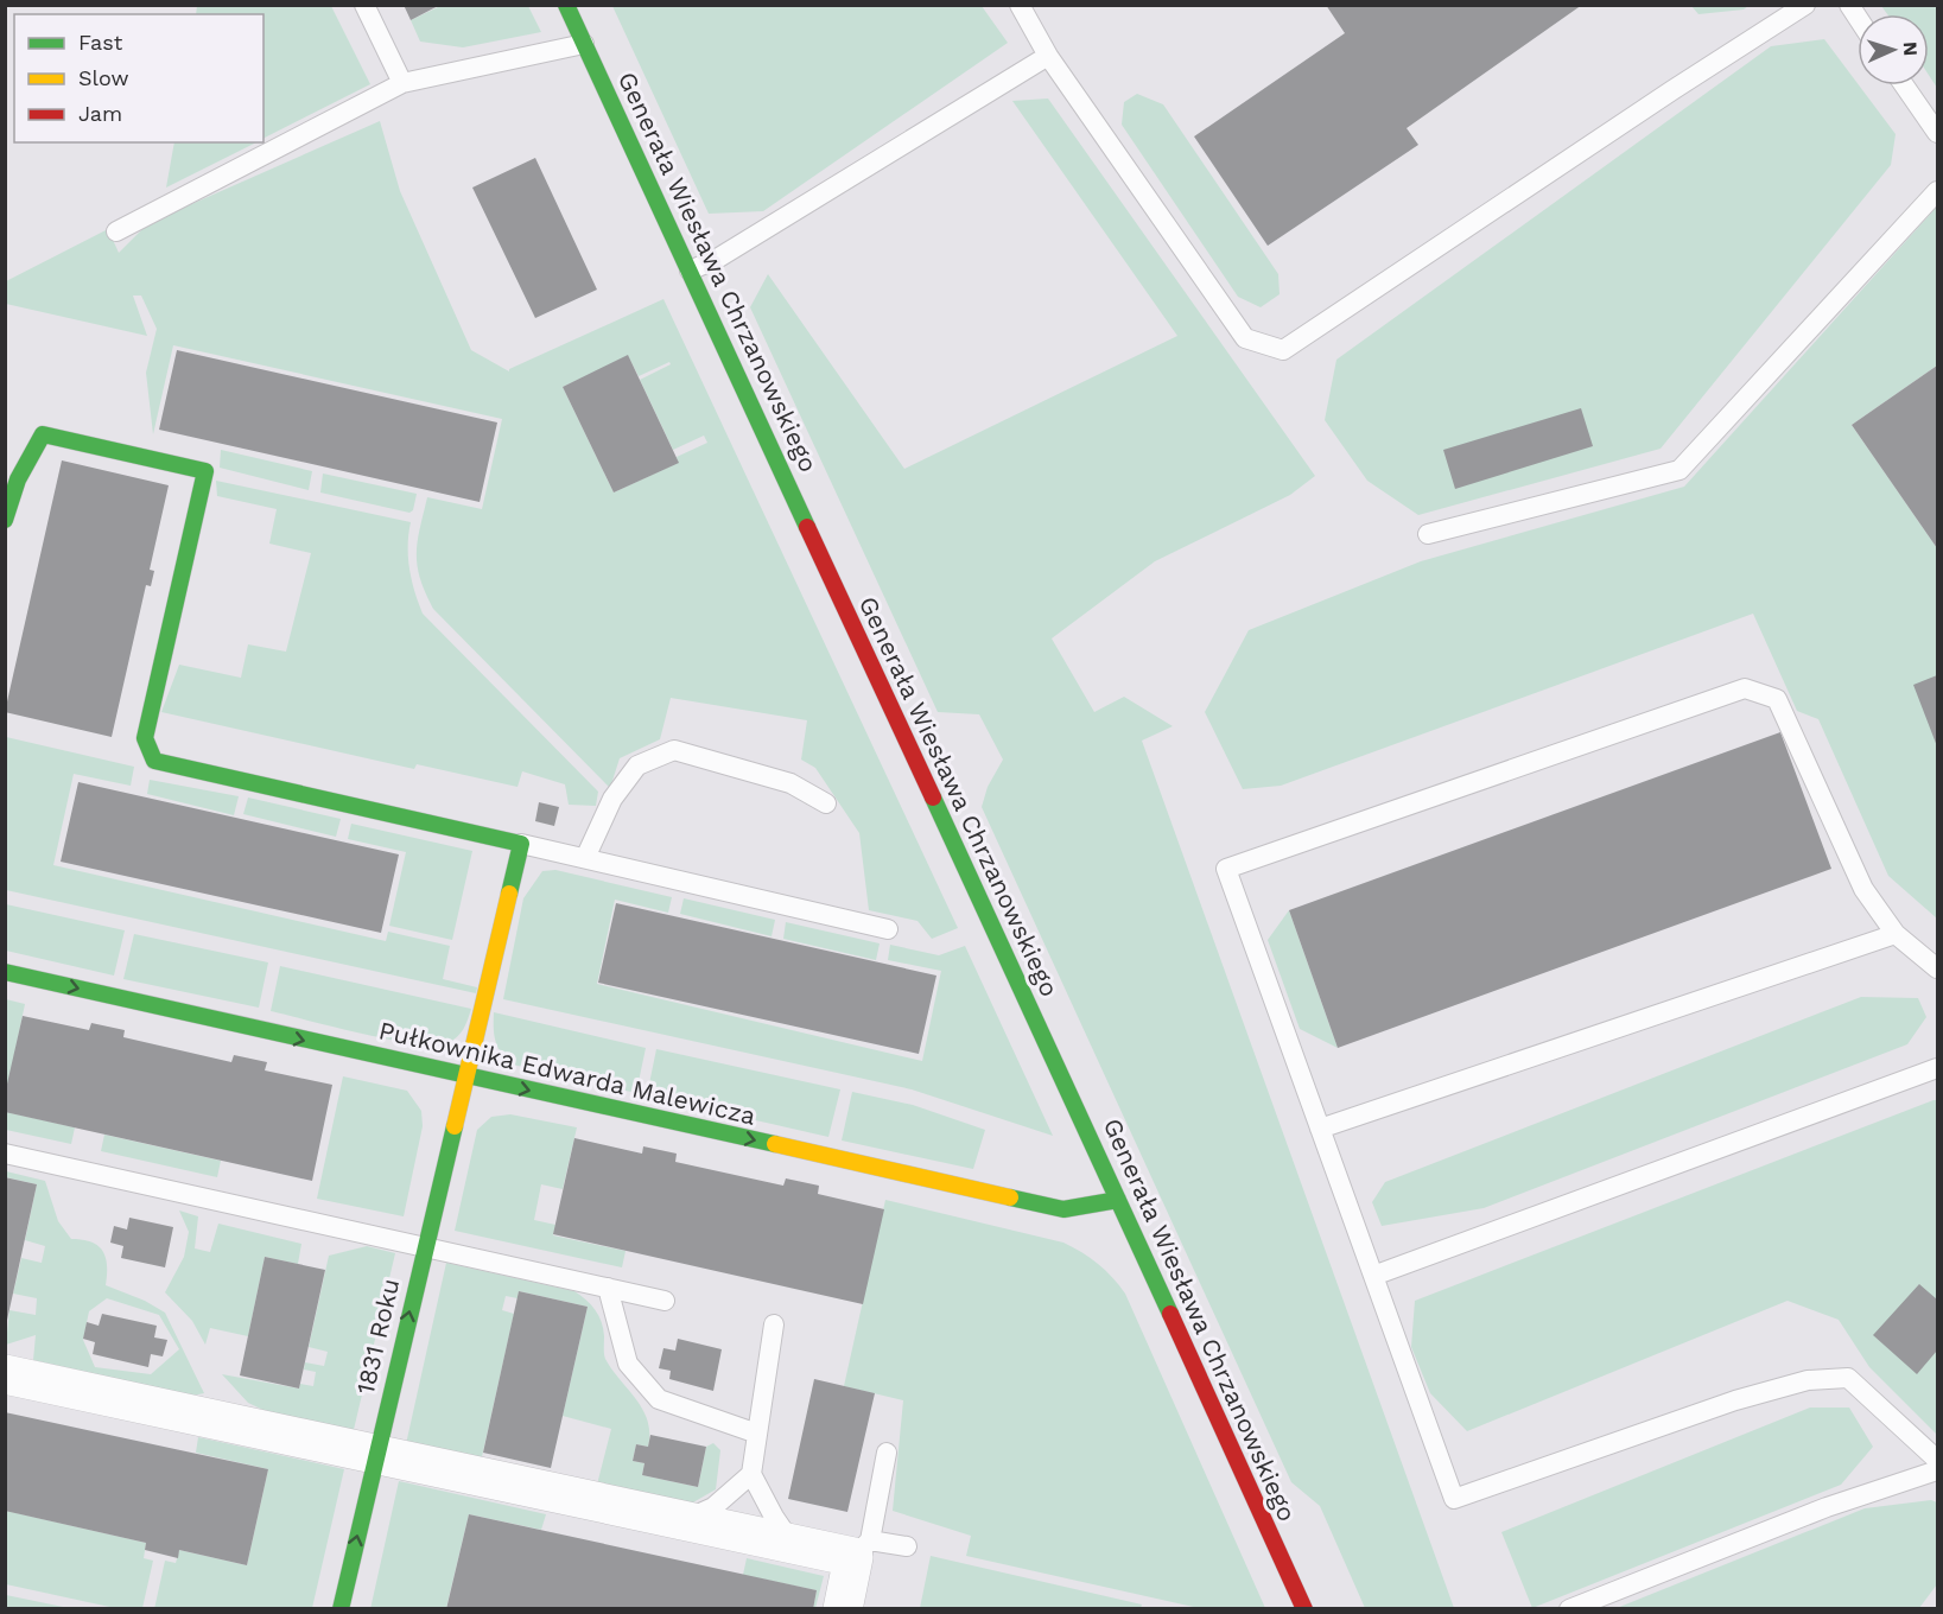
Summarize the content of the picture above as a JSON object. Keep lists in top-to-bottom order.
{
  "streets": {
    "street": ["Generała Wiesława Chrzanowskiego", "Pułkownika Edwarda Malewicza", "1831 Roku"]
  },
  "crossings": [
    ["Generała Wiesława Chrzanowskiego", "Pułkownika Edwarda Malewicza"],
    ["Pułkownika Edwarda Malewicza", "1831 Roku"]
  ],
  "one_way": ["Pułkownika Edwarda Malewicza", "1831 Roku"],
  "legend": ["Fast", "Slow", "Jam"],
  "north": "right"
}
